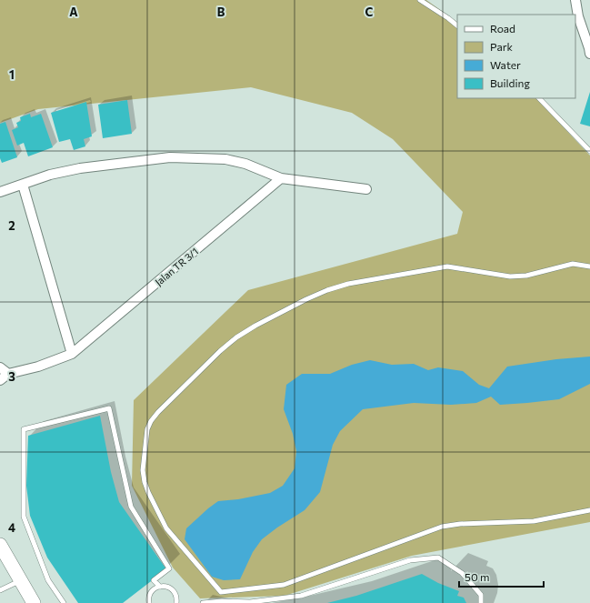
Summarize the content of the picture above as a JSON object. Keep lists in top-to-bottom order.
{
  "streets": {
    "street": ["Jalan TR 3/1"]
  },
  "legend": [
    "Road",
    "Park",
    "Water",
    "Building"
  ],
  "scale_bar": "50 m",
  "grid": {
    "columns": ["A", "B", "C"],
    "rows": [
      "1",
      "2",
      "3",
      "4"
    ]
  }
}
